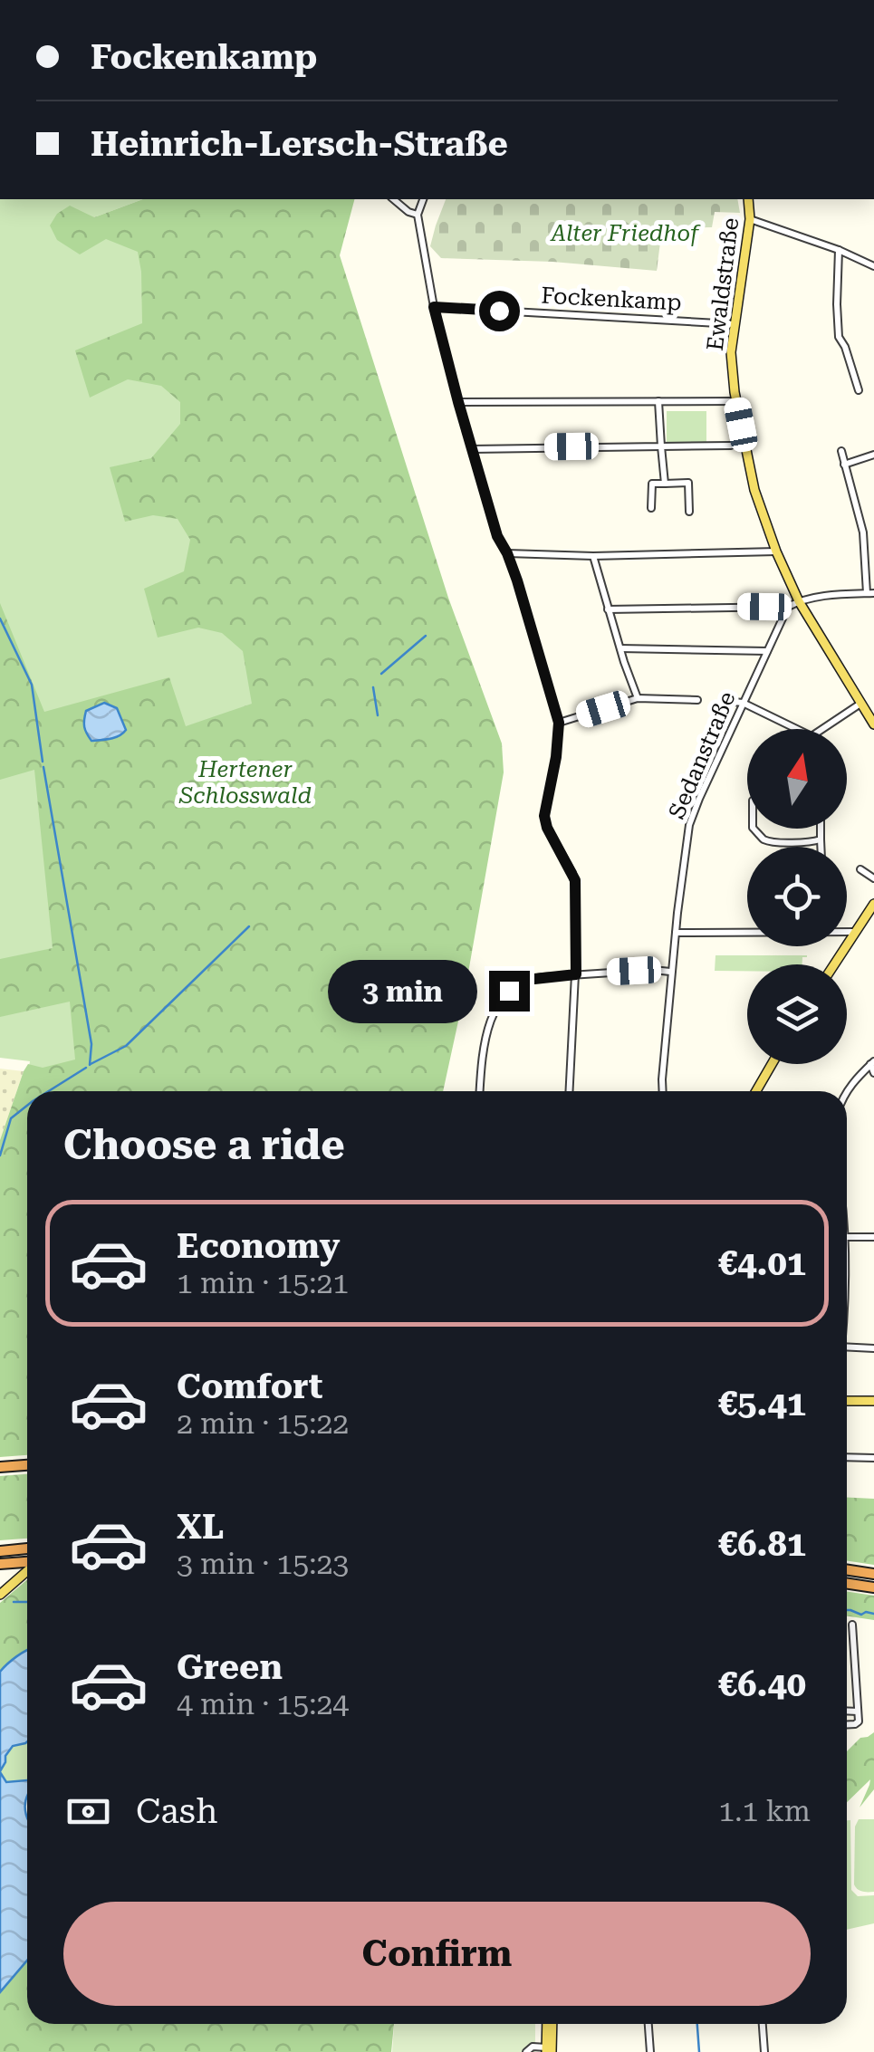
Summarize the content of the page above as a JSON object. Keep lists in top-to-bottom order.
{
  "streets": {
    "main road": ["Ewaldstraße"],
    "street": ["Fockenkamp", "Sedanstraße"]
  },
  "crossings": [
    ["Ewaldstraße", "Fockenkamp"]
  ],
  "parks": ["Alter Friedhof", "Hertener Schlosswald"],
  "north": "top",
  "page": {
    "banner": ["Fockenkamp", "Heinrich-Lersch-Straße"],
    "bubble": "3 min",
    "heading": "Choose a ride",
    "list": [
      {
        "name": "Economy",
        "note": "1 min · 15:21",
        "value": "€4.01"
      },
      {
        "name": "Comfort",
        "note": "2 min · 15:22",
        "value": "€5.41"
      },
      {
        "name": "XL",
        "note": "3 min · 15:23",
        "value": "€6.81"
      },
      {
        "name": "Green",
        "note": "4 min · 15:24",
        "value": "€6.40"
      }
    ],
    "pay": ["Cash", "1.1 km"],
    "buttons": "Confirm"
  }
}
